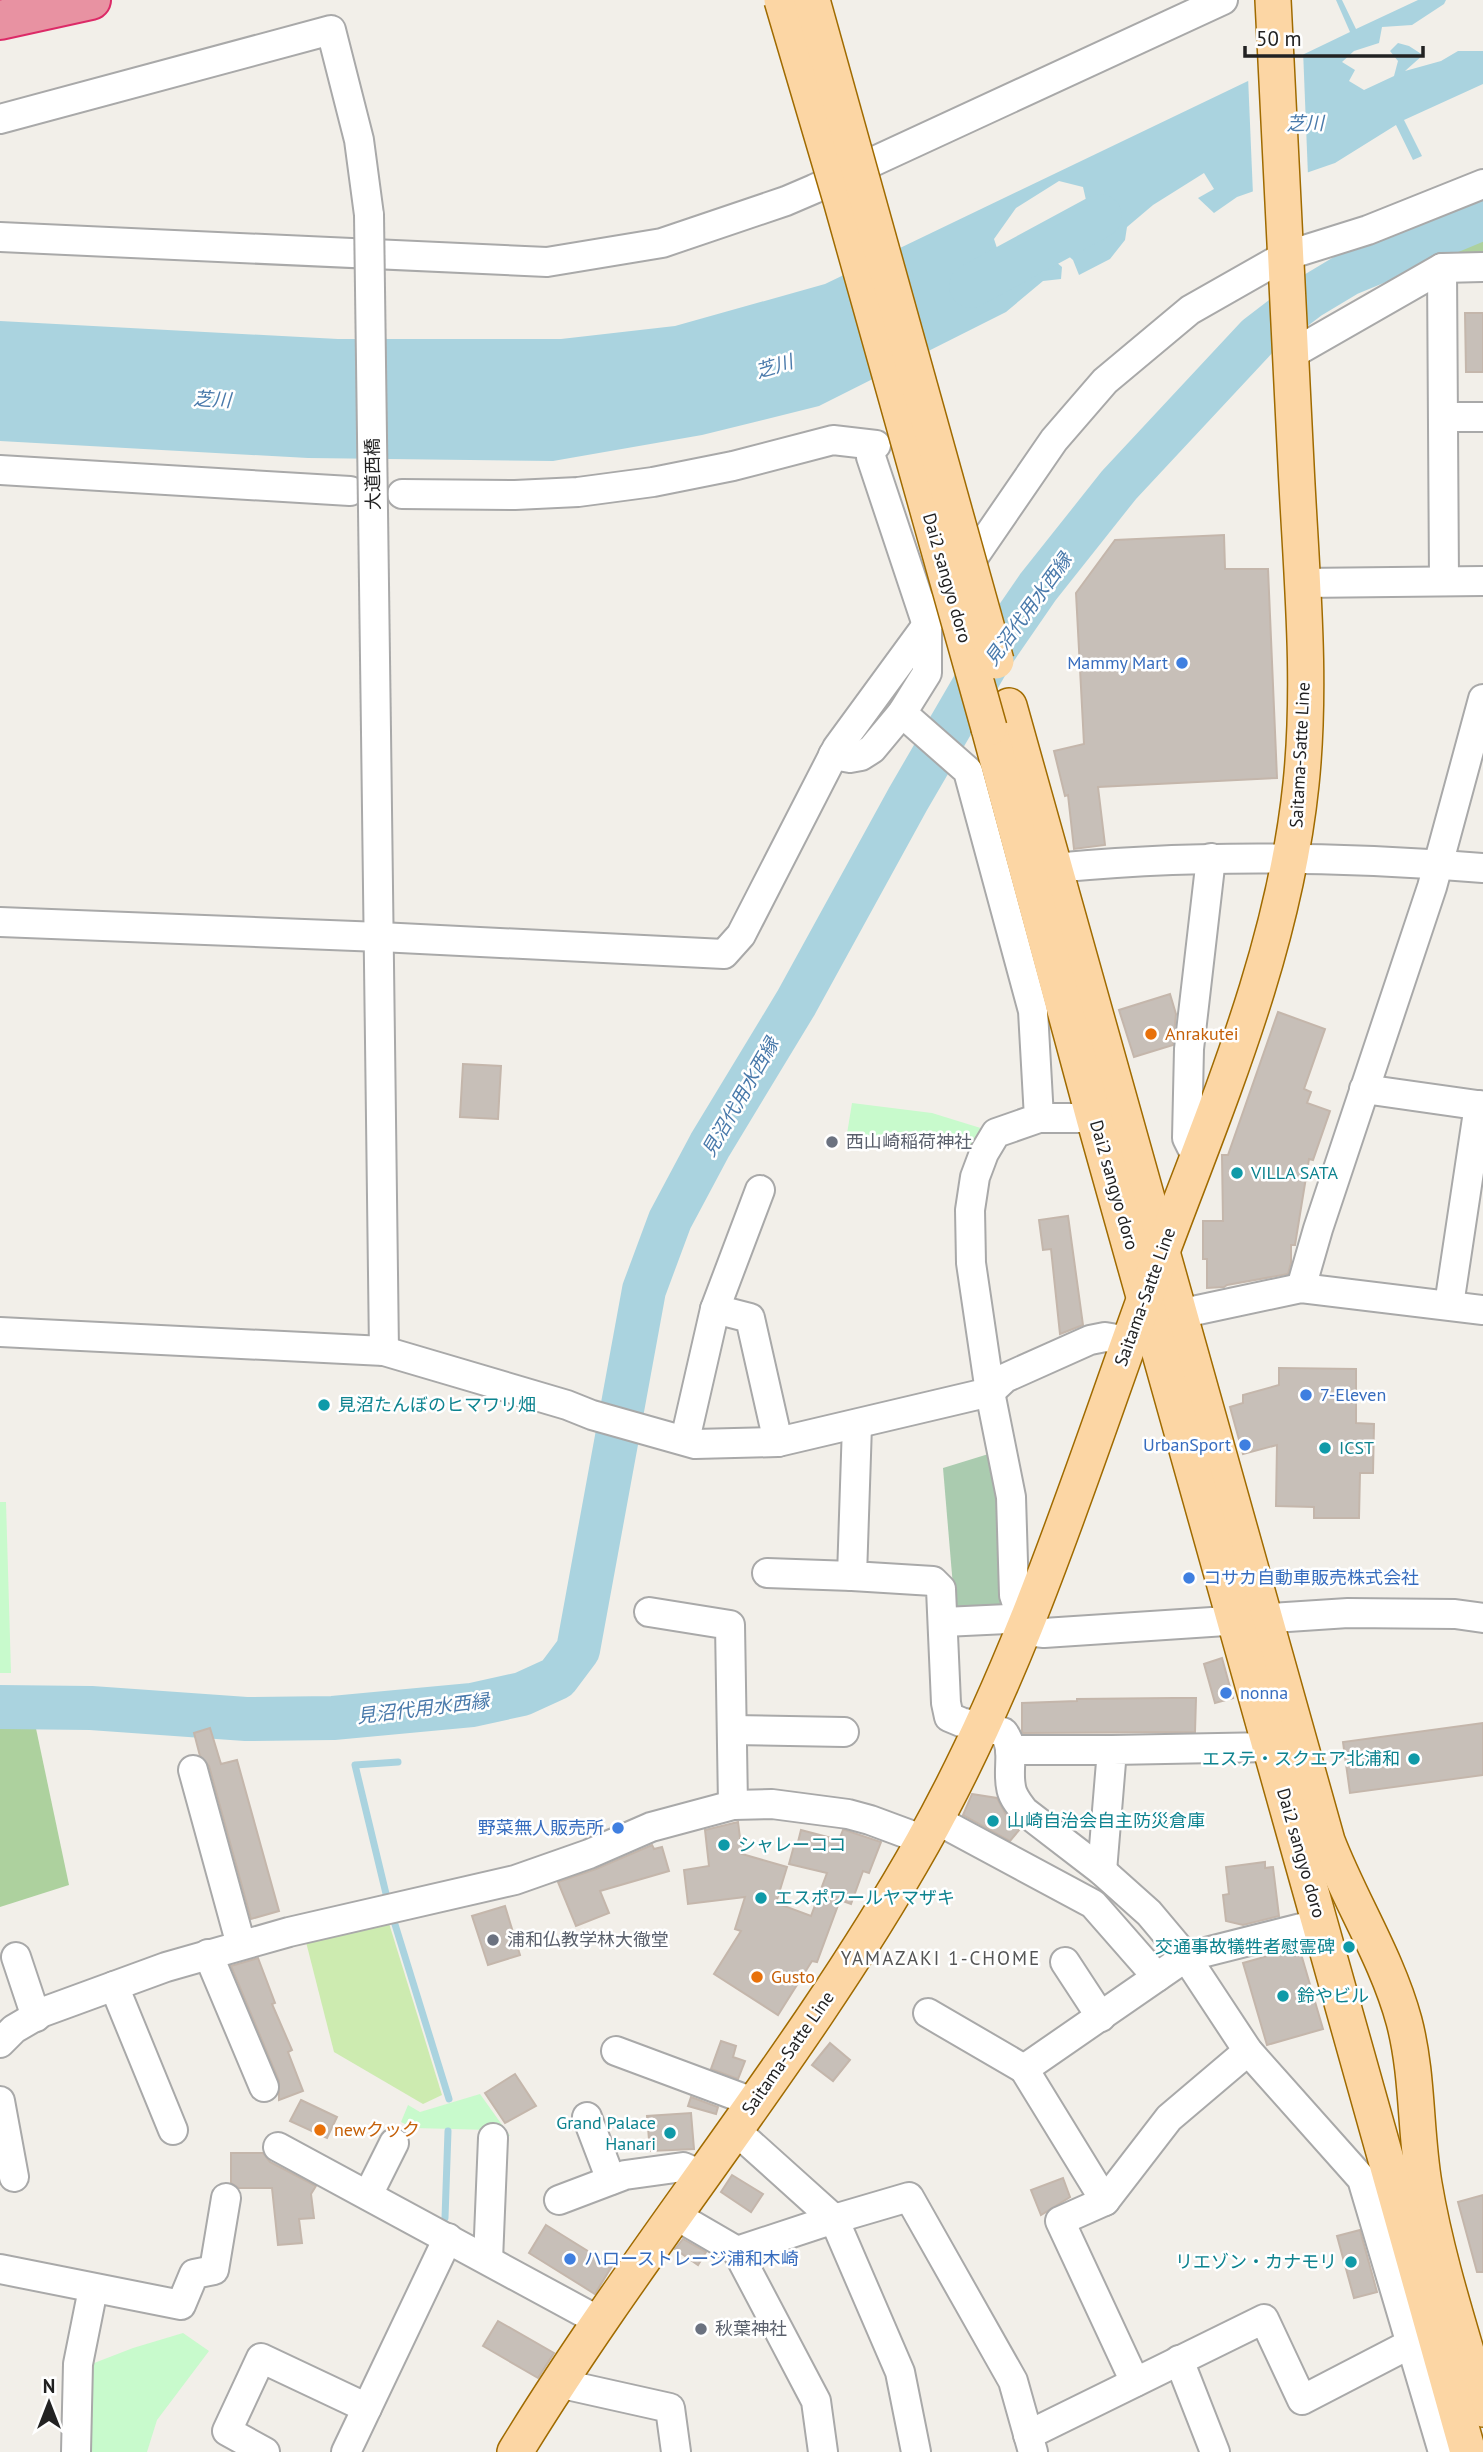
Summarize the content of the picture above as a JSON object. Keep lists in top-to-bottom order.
{
  "streets": {
    "main road": ["Dai2 sangyo doro", "Saitama-Satte Line"],
    "street": ["大道西橋"]
  },
  "crossings": [
    ["Dai2 sangyo doro", "Saitama-Satte Line"]
  ],
  "districts": ["YAMAZAKI 1-CHOME"],
  "water": ["芝川", "見沼代用水西縁"],
  "places": [
    "Mammy Mart",
    "Anrakutei",
    "西山崎稲荷神社",
    "VILLA SATA",
    "7-Eleven",
    "見沼たんぼのヒマワリ畑",
    "UrbanSport",
    "ICST",
    "コサカ自動車販売株式会社",
    "nonna",
    "エステ・スクエア北浦和",
    "山崎自治会自主防災倉庫",
    "野菜無人販売所",
    "シャレーココ",
    "エスポワールヤマザキ",
    "浦和仏教学林大徹堂",
    "交通事故犠牲者慰霊碑",
    "Gusto",
    "鈴やビル",
    "newクック",
    "Grand Palace Hanari",
    "ハローストレージ浦和木崎",
    "リエゾン・カナモリ",
    "秋葉神社"
  ],
  "scale_bar": "50 m",
  "north": "top"
}
